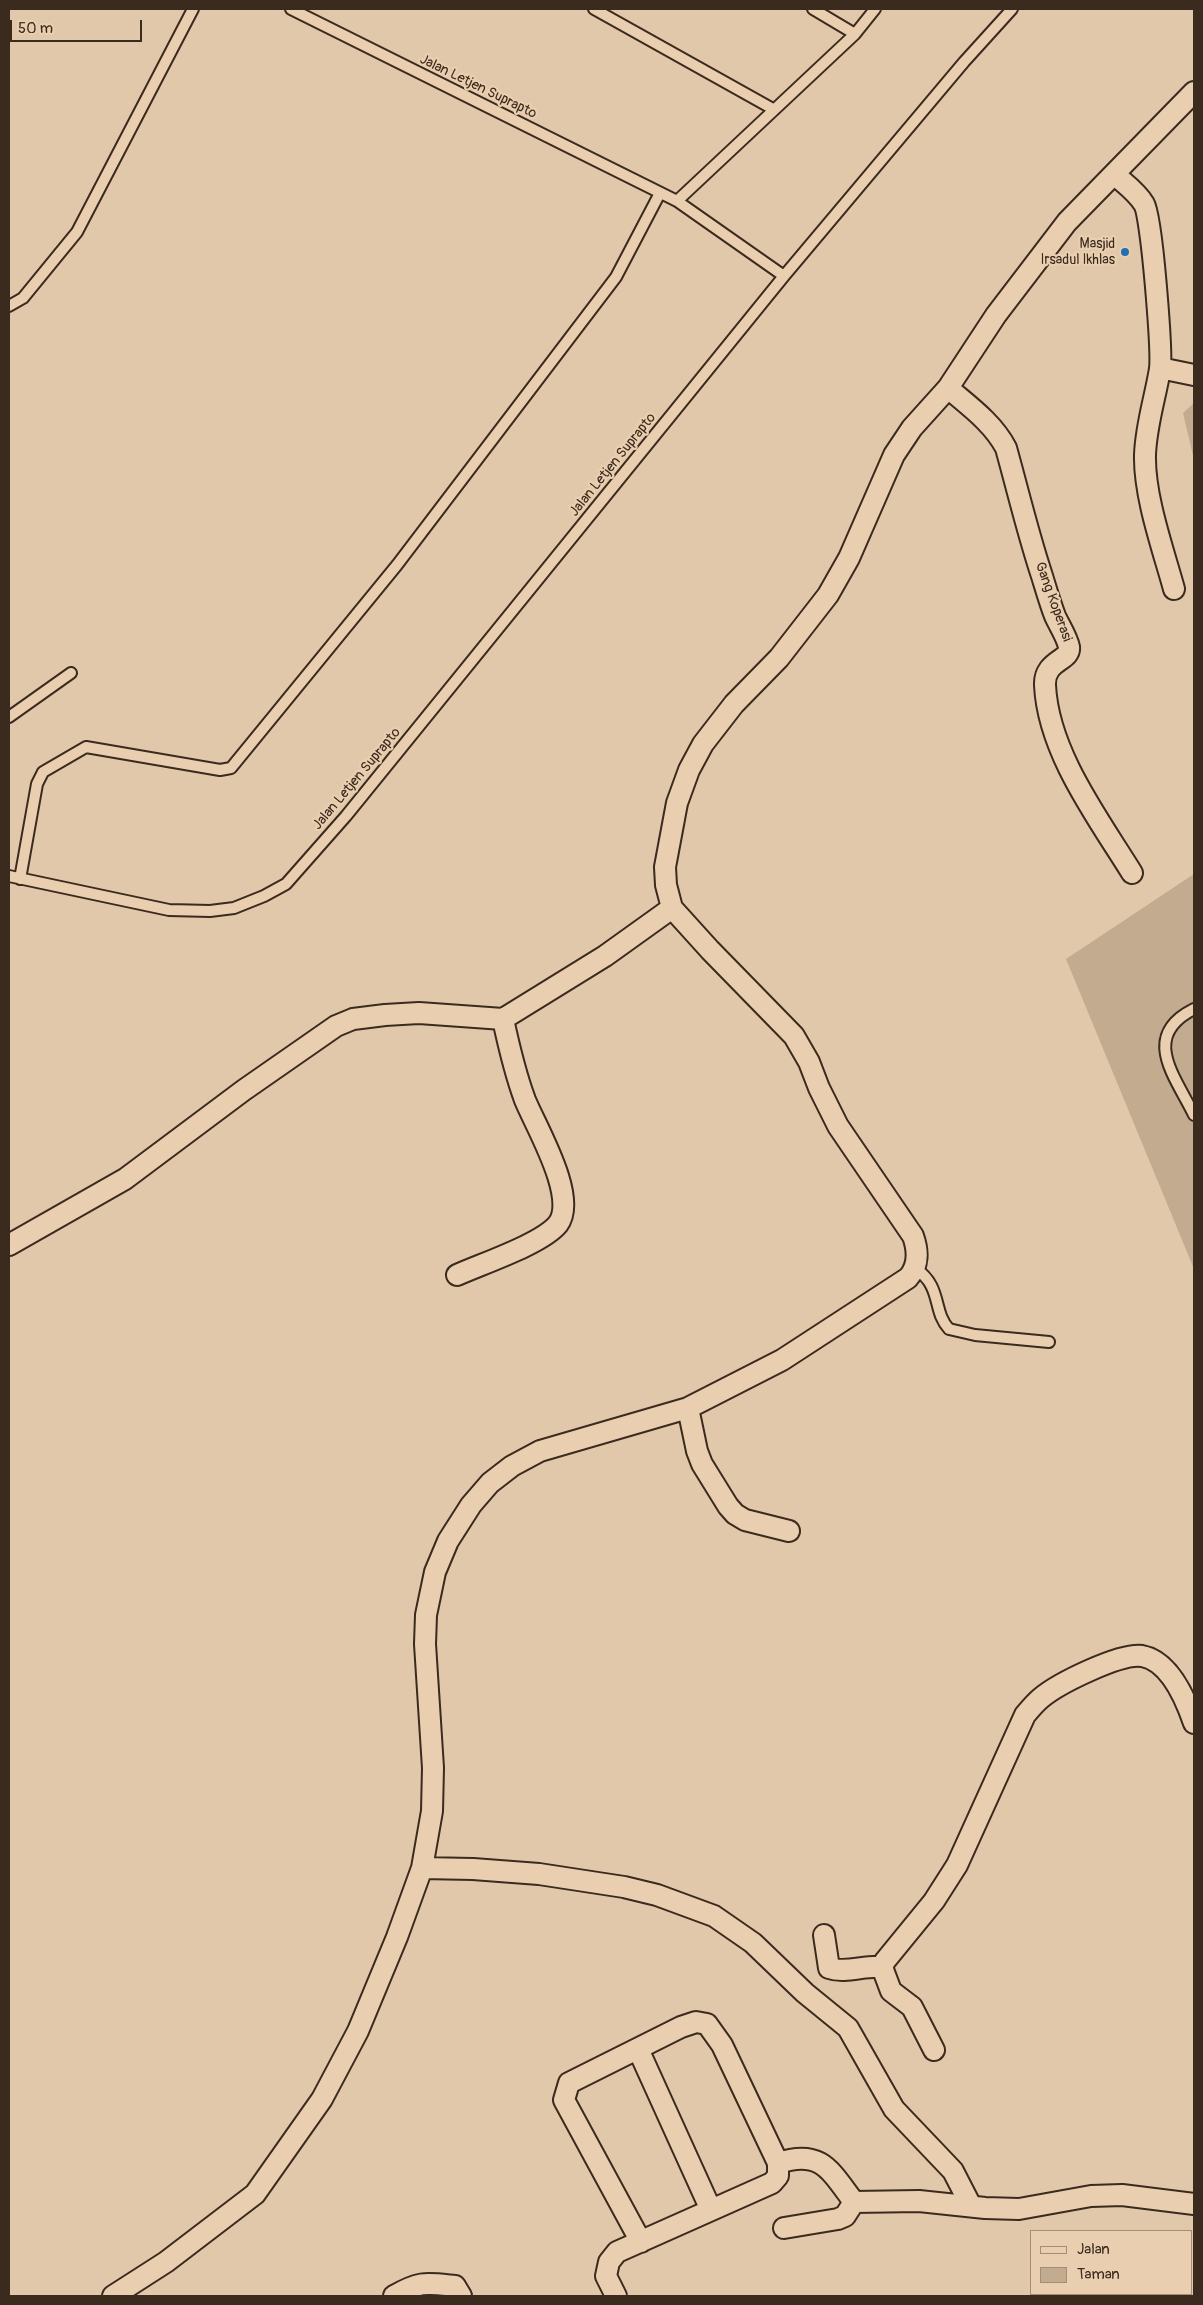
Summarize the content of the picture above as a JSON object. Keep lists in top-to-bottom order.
{
  "streets": {
    "street": ["Gang Koperasi"],
    "lane": ["Jalan Letjen Suprapto"]
  },
  "places": ["Masjid Irsadul Ikhlas"],
  "legend": ["Jalan", "Taman"],
  "scale_bar": "50 m"
}
